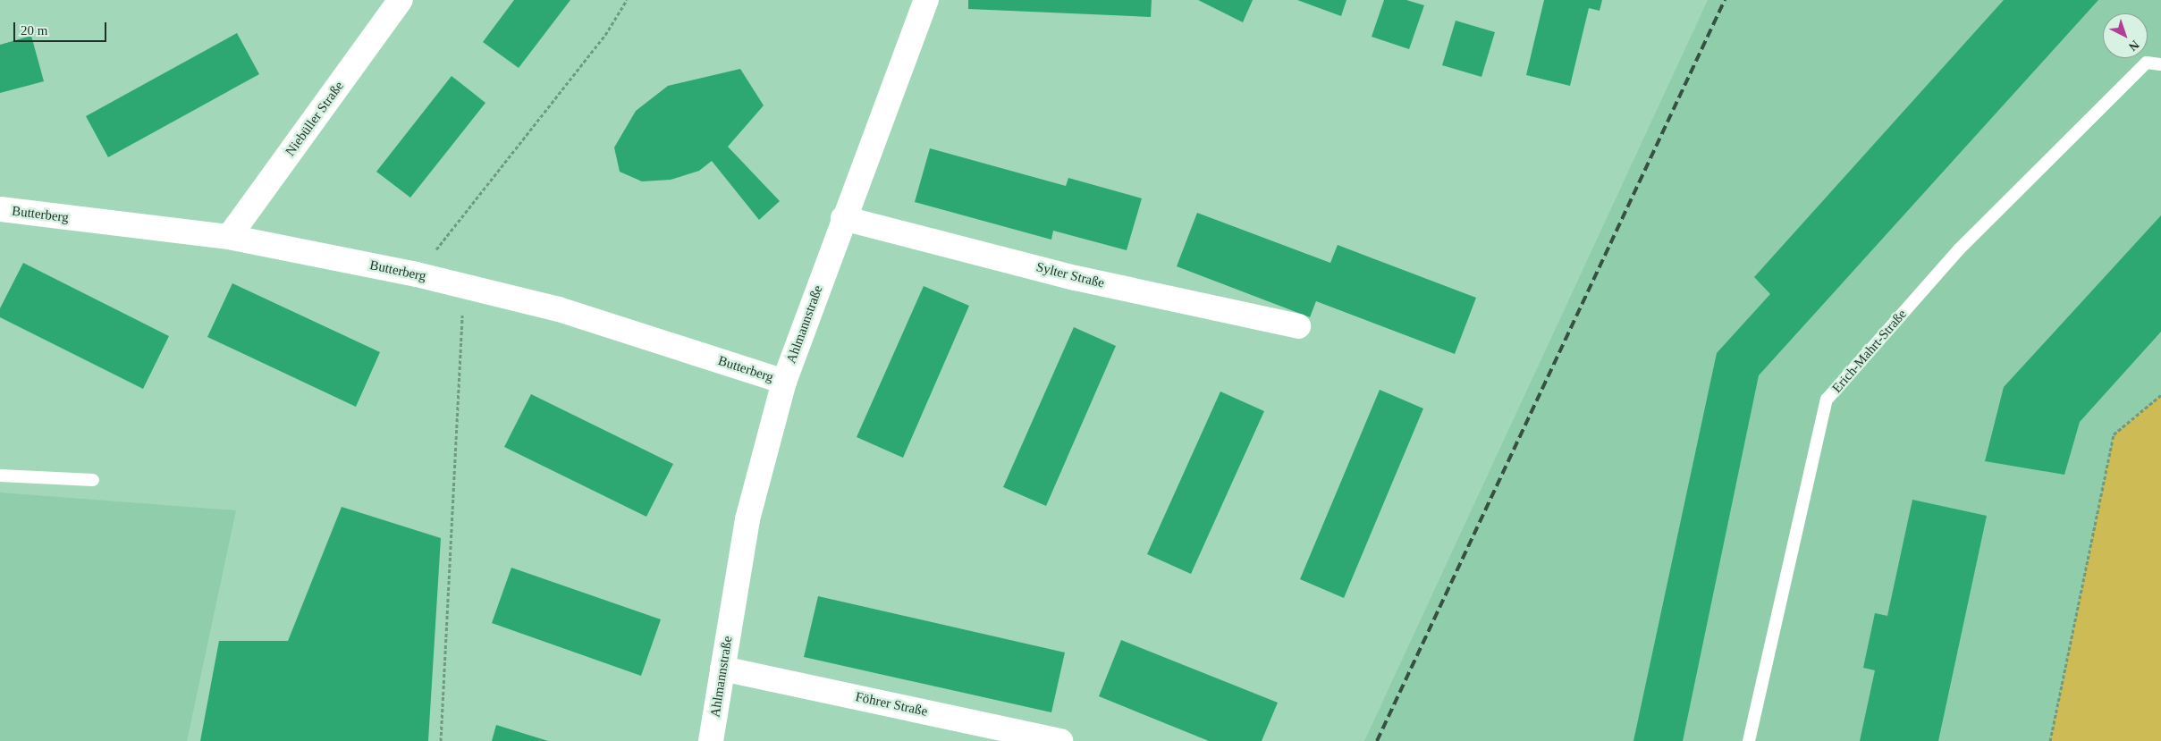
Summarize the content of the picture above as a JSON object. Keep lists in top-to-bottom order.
{
  "streets": {
    "street": [
      "Niebüller Straße",
      "Butterberg",
      "Sylter Straße",
      "Ahlmannstraße",
      "Föhrer Straße"
    ],
    "lane": ["Erich-Mahrt-Straße"]
  },
  "crossings": [
    ["Niebüller Straße", "Butterberg"],
    ["Butterberg", "Ahlmannstraße"],
    ["Sylter Straße", "Ahlmannstraße"],
    ["Ahlmannstraße", "Föhrer Straße"]
  ],
  "scale_bar": "20 m",
  "north": "bottom right"
}
